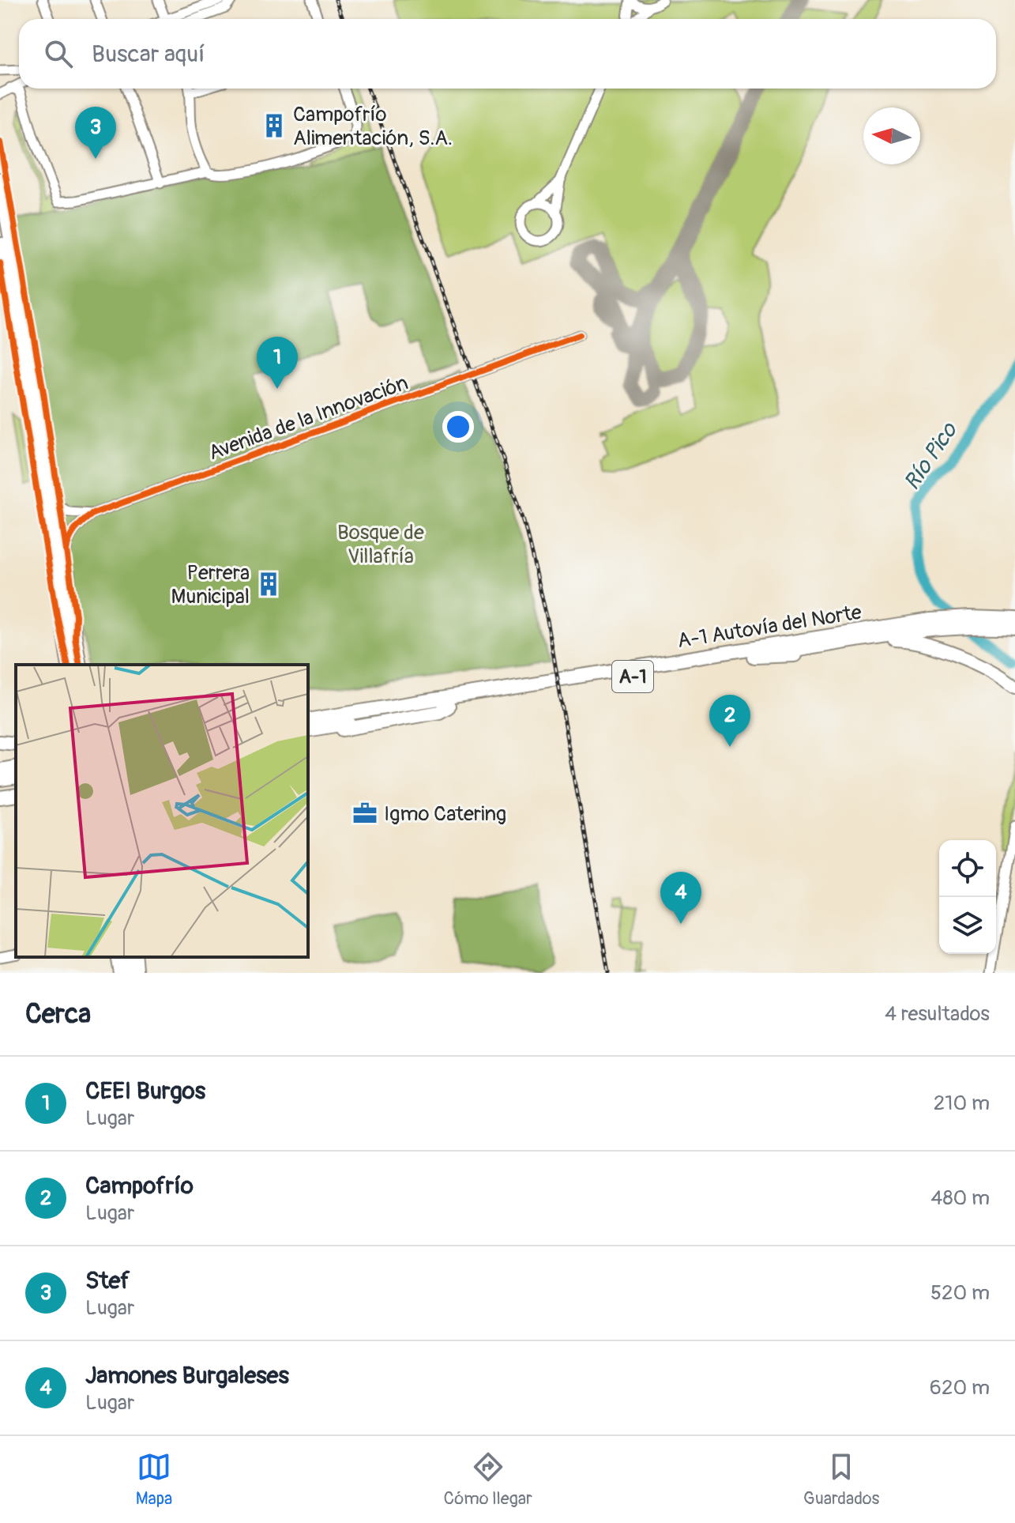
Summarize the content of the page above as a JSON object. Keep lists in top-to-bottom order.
{
  "streets": {
    "highway": ["A-1 Autovía del Norte", "A-1"],
    "street": ["Avenida de la Innovación"]
  },
  "crossings": [
    ["A-1 Autovía del Norte", "A-1"]
  ],
  "water": ["Río Pico"],
  "parks": ["Bosque de Villafría"],
  "places": {
    "building": ["Campofrío Alimentación, S.A.", "Perrera Municipal"],
    "office": ["Igmo Catering"]
  },
  "north": "left",
  "page": {
    "search": "Buscar aquí",
    "pins": [
      "3",
      "1",
      "2",
      "4"
    ],
    "heading": ["Cerca", "4 resultados"],
    "list": [
      {
        "mark": "1",
        "name": "CEEI Burgos",
        "note": "Lugar",
        "value": "210 m"
      },
      {
        "mark": "2",
        "name": "Campofrío",
        "note": "Lugar",
        "value": "480 m"
      },
      {
        "mark": "3",
        "name": "Stef",
        "note": "Lugar",
        "value": "520 m"
      },
      {
        "mark": "4",
        "name": "Jamones Burgaleses",
        "note": "Lugar",
        "value": "620 m"
      }
    ],
    "nav": ["Mapa", "Cómo llegar", "Guardados"]
  }
}
